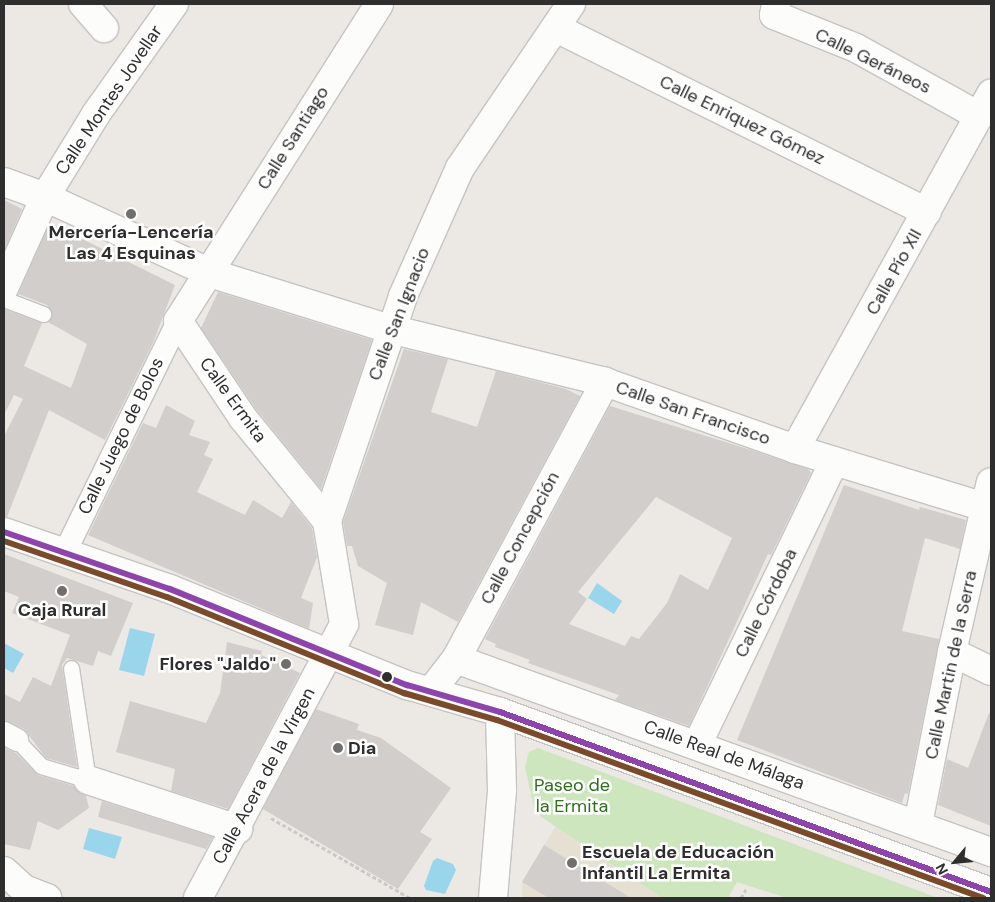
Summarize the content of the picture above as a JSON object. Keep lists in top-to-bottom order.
{
  "streets": {
    "street": [
      "Calle Geráneos",
      "Calle Montes Jovellar",
      "Calle Enriquez Gómez",
      "Calle Santiago",
      "Calle Pío XII",
      "Calle San Ignacio",
      "Calle Ermita",
      "Calle San Francisco",
      "Calle Juego de Bolos",
      "Calle Concepción",
      "Calle Córdoba",
      "Calle Martin de la Serra",
      "Calle Real de Málaga",
      "Calle Acera de la Virgen"
    ]
  },
  "crossings": [
    ["Calle Geráneos", "Calle Pío XII"],
    ["Calle Montes Jovellar", "Calle San Francisco"],
    ["Calle Enriquez Gómez", "Calle Pío XII"],
    ["Calle Enriquez Gómez", "Calle San Ignacio"],
    ["Calle Santiago", "Calle San Francisco"],
    ["Calle Pío XII", "Calle San Francisco"],
    ["Calle San Ignacio", "Calle Ermita"],
    ["Calle San Ignacio", "Calle San Francisco"],
    ["Calle San Ignacio", "Calle Real de Málaga"],
    ["Calle San Ignacio", "Calle Acera de la Virgen"],
    ["Calle Ermita", "Calle Juego de Bolos"],
    ["Calle San Francisco", "Calle Concepción"],
    ["Calle San Francisco", "Calle Córdoba"],
    ["Calle San Francisco", "Calle Martin de la Serra"],
    ["Calle Juego de Bolos", "Calle Real de Málaga"],
    ["Calle Concepción", "Calle Real de Málaga"],
    ["Calle Córdoba", "Calle Real de Málaga"],
    ["Calle Martin de la Serra", "Calle Real de Málaga"],
    ["Calle Real de Málaga", "Calle Acera de la Virgen"]
  ],
  "parks": ["Paseo de la Ermita"],
  "places": [
    "Mercería-Lencería Las 4 Esquinas",
    "Caja Rural",
    "Flores \"Jaldo\"",
    "Dia",
    "Escuela de Educación Infantil La Ermita"
  ],
  "north": "bottom left"
}
